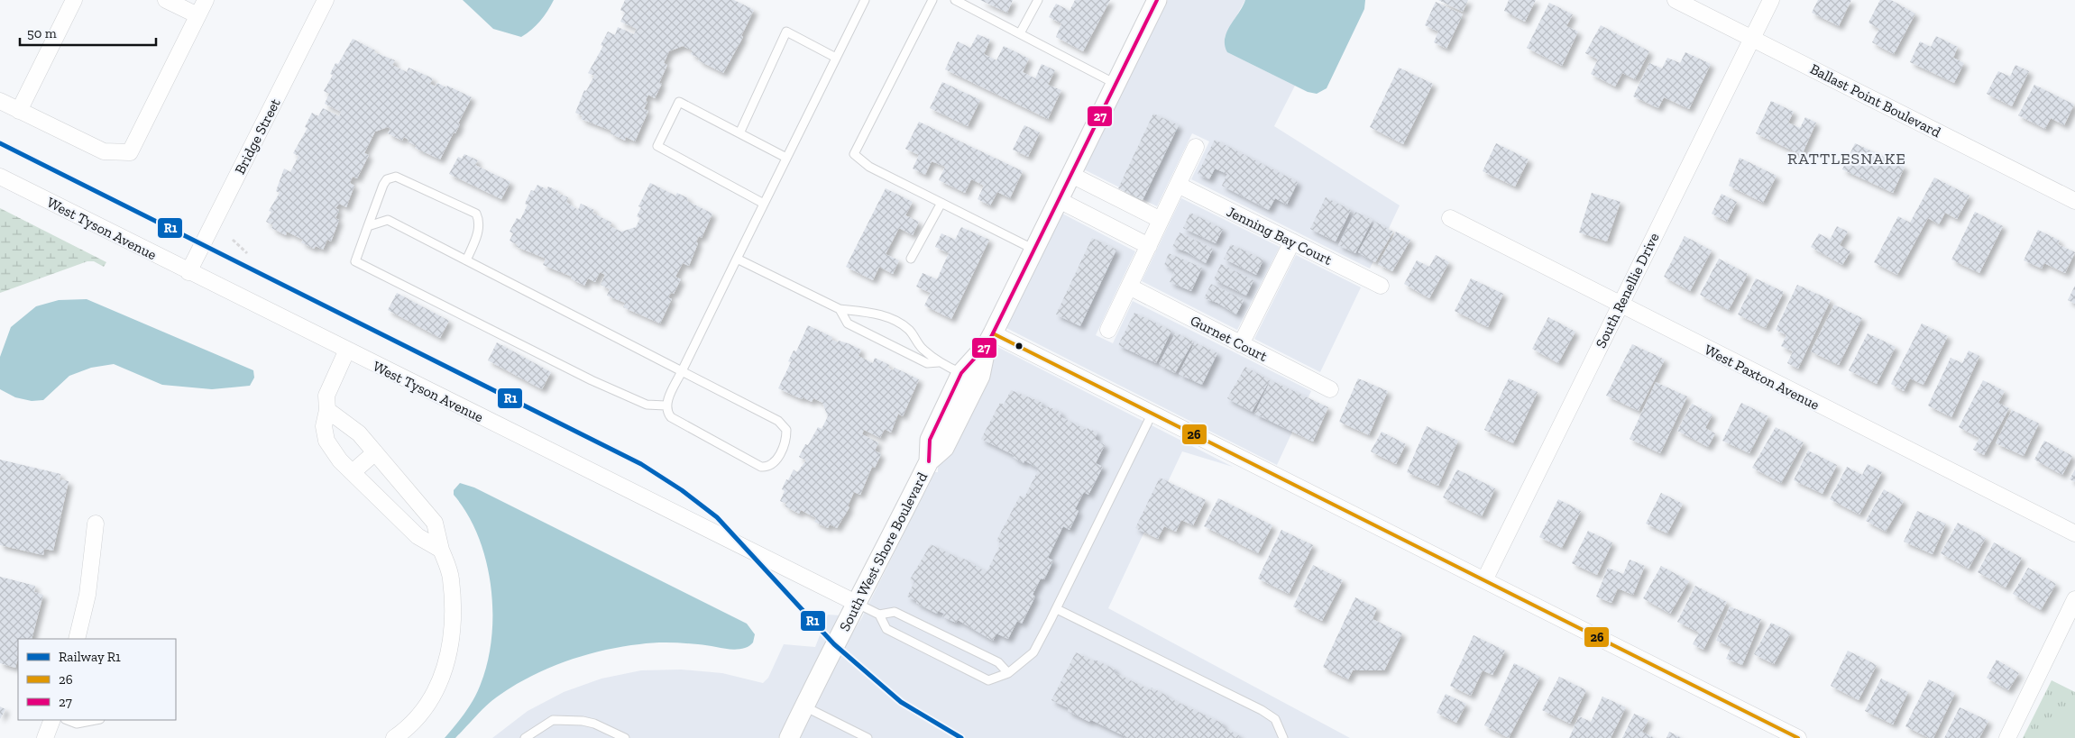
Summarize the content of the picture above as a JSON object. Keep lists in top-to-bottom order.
{
  "streets": {
    "street": [
      "Ballast Point Boulevard",
      "Bridge Street",
      "West Tyson Avenue",
      "Jenning Bay Court",
      "South Renellie Drive",
      "Gurnet Court",
      "West Paxton Avenue",
      "South West Shore Boulevard"
    ]
  },
  "crossings": [
    ["Ballast Point Boulevard", "South Renellie Drive"],
    ["Bridge Street", "West Tyson Avenue"],
    ["West Tyson Avenue", "South West Shore Boulevard"],
    ["South Renellie Drive", "West Paxton Avenue"]
  ],
  "districts": ["RATTLESNAKE"],
  "lines": ["transit line 27", "rail line R1", "transit line 26"],
  "legend": ["Railway R1", "26", "27"],
  "scale_bar": "50 m"
}
